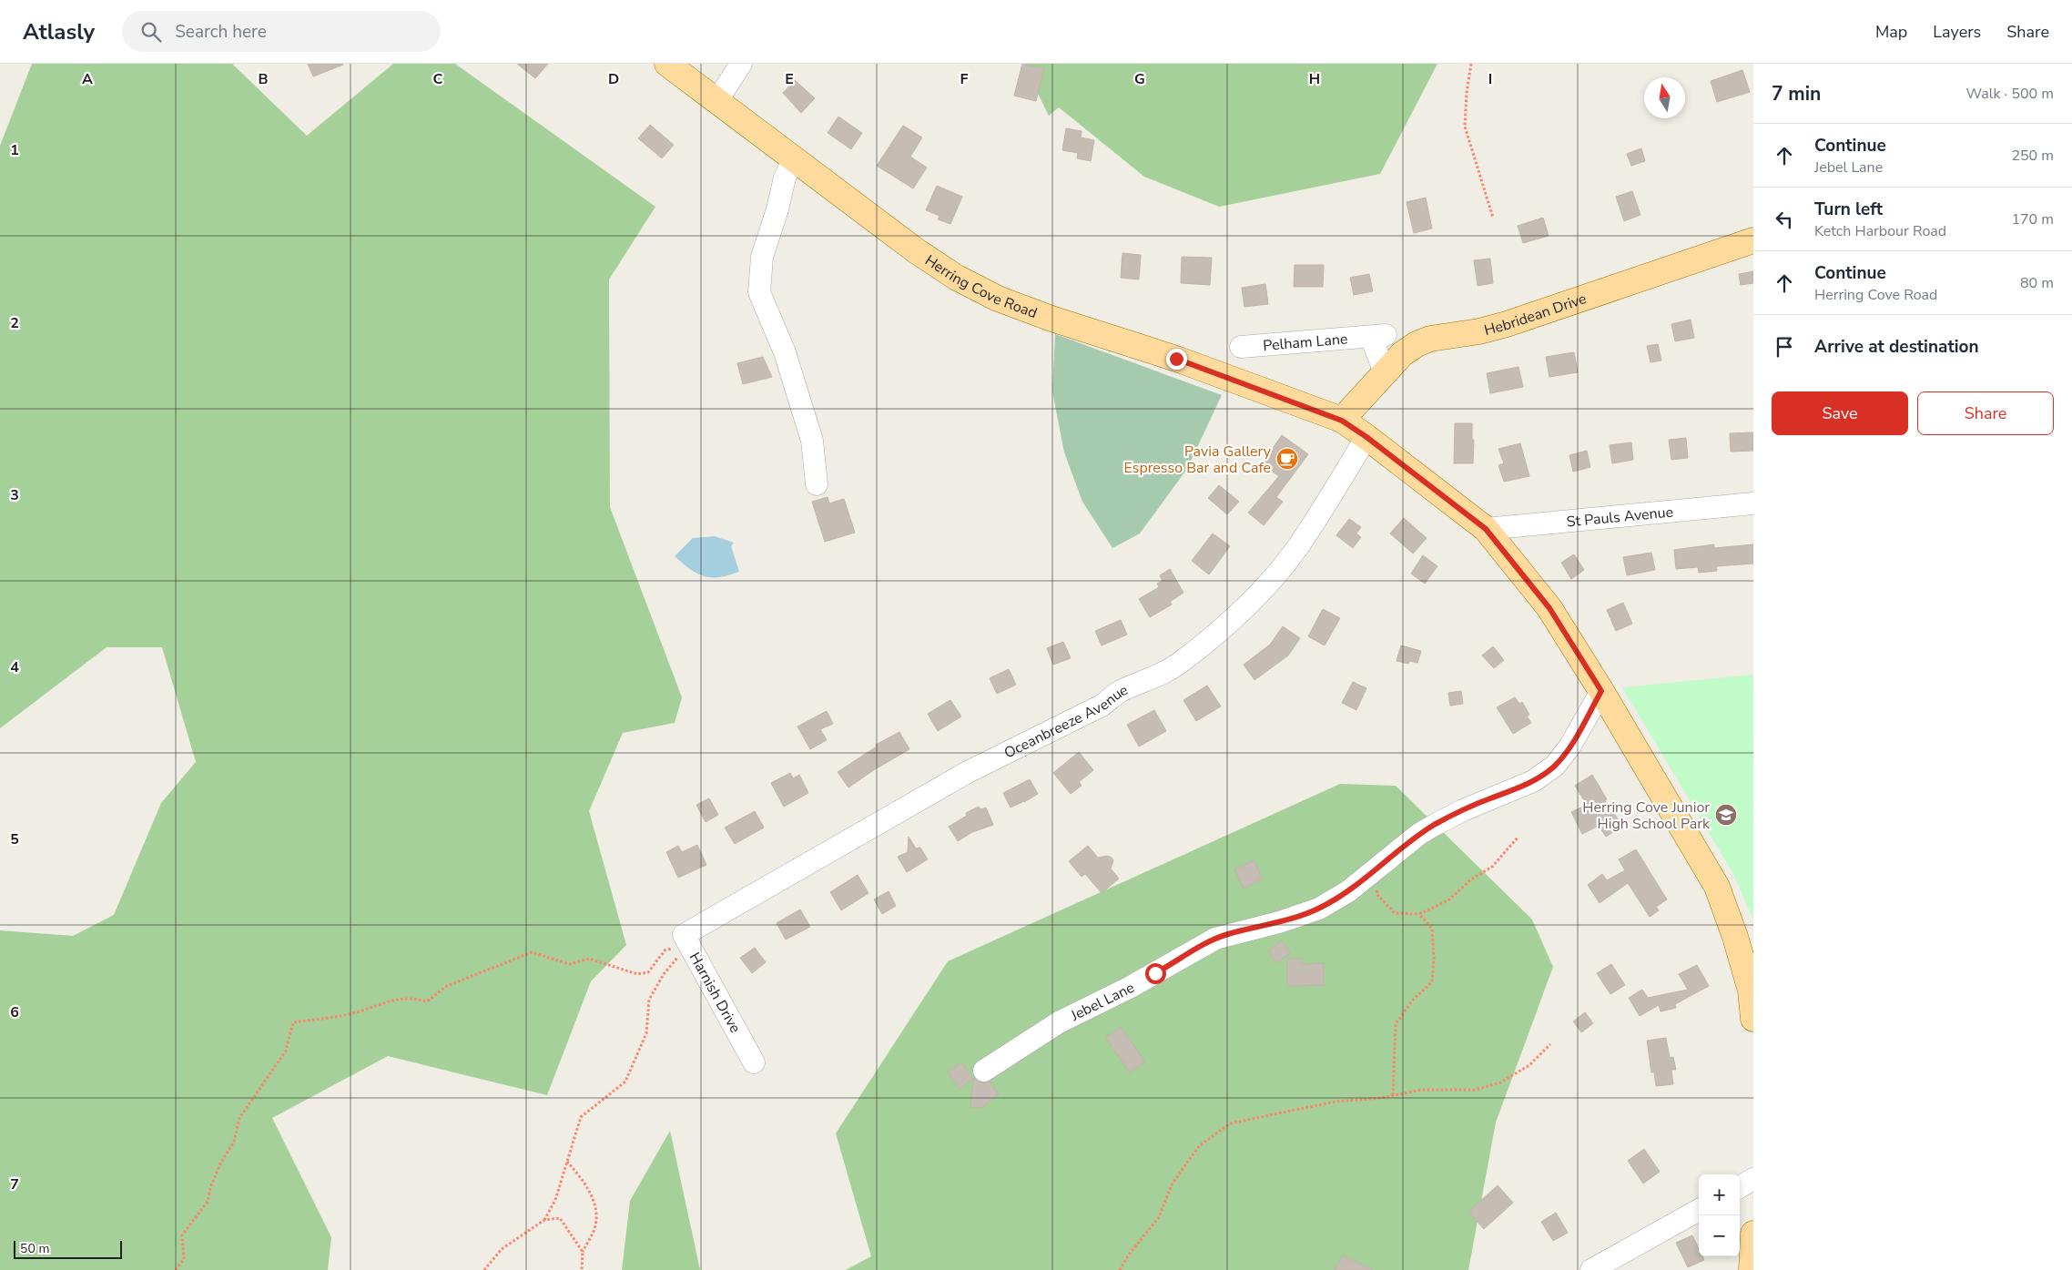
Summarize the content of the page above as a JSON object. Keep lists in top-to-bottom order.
{
  "streets": {
    "main road": ["Herring Cove Road", "Hebridean Drive"],
    "street": [
      "Pelham Lane",
      "St Pauls Avenue",
      "Oceanbreeze Avenue",
      "Harnish Drive",
      "Jebel Lane"
    ]
  },
  "crossings": [
    ["Herring Cove Road", "Hebridean Drive"],
    ["Herring Cove Road", "St Pauls Avenue"],
    ["Herring Cove Road", "Oceanbreeze Avenue"],
    ["Herring Cove Road", "Jebel Lane"],
    ["Hebridean Drive", "Pelham Lane"],
    ["Oceanbreeze Avenue", "Harnish Drive"]
  ],
  "places": {
    "cafe": ["Pavia Gallery Espresso Bar and Cafe"],
    "school or university": ["Herring Cove Junior High School Park"]
  },
  "scale_bar": "50 m",
  "north": "top",
  "page": {
    "header": "Atlasly",
    "search": "Search here",
    "nav": ["Map", "Layers", "Share"],
    "heading": ["7 min", "Walk · 500 m"],
    "list": [
      ["Continue", "Jebel Lane", "250 m"],
      ["Turn left", "Ketch Harbour Road", "170 m"],
      ["Continue", "Herring Cove Road", "80 m"],
      "Arrive at destination"
    ],
    "buttons": ["Save", "Share"],
    "map_buttons": ["+", "−"],
    "scale": "50 m"
  },
  "grid": {
    "columns": [
      "A",
      "B",
      "C",
      "D",
      "E",
      "F",
      "G",
      "H",
      "I"
    ],
    "rows": [
      "1",
      "2",
      "3",
      "4",
      "5",
      "6",
      "7"
    ]
  }
}
